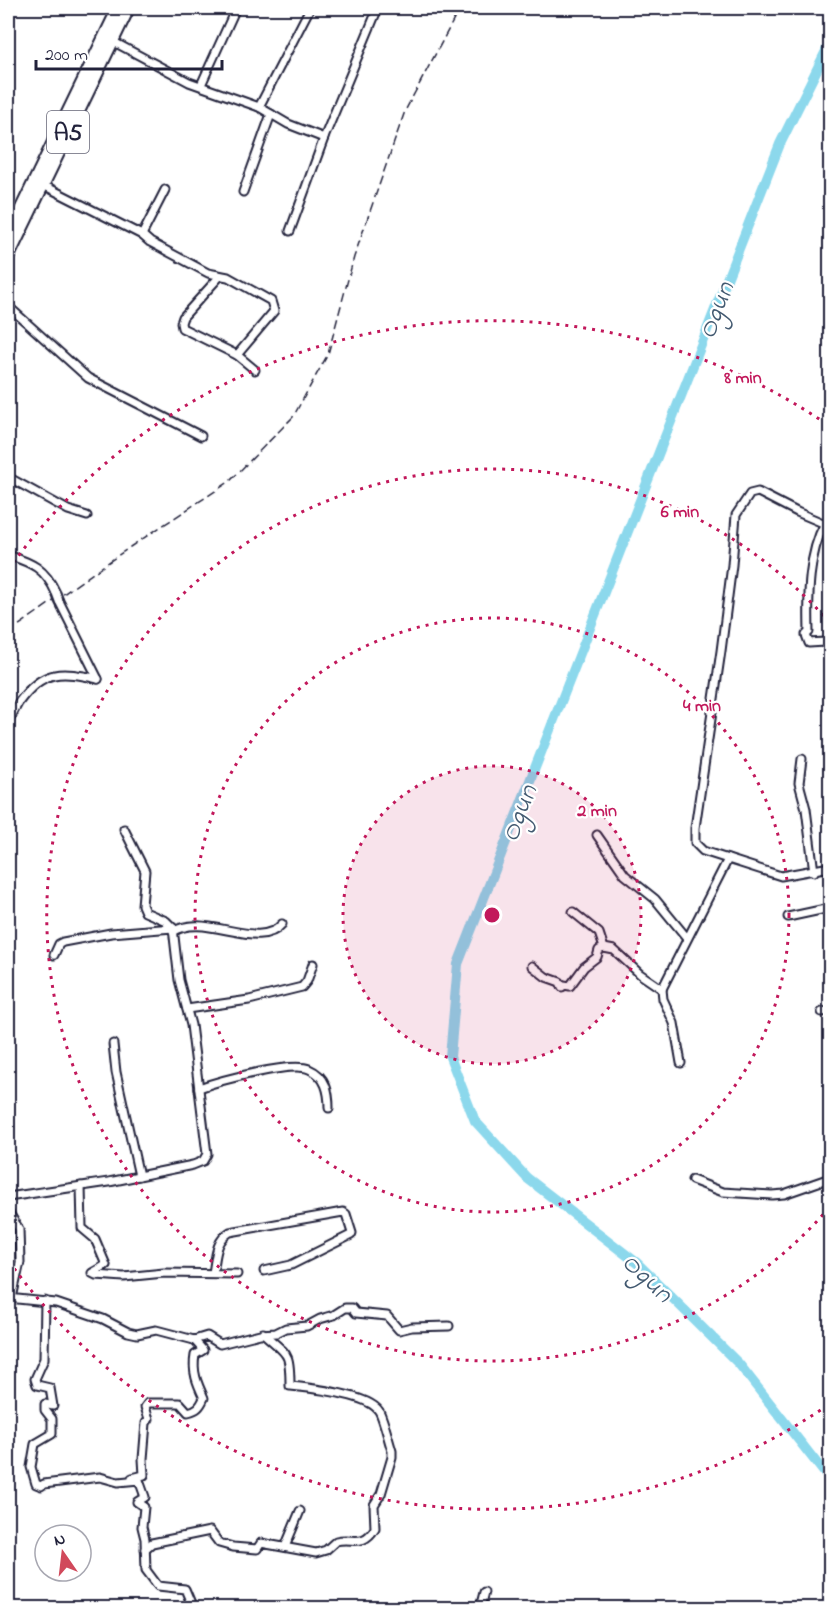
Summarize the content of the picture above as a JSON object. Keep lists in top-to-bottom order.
{
  "streets": {
    "highway": ["A5"]
  },
  "water": ["Ogun"],
  "scale_bar": "200 m",
  "north": "top",
  "rings": [
    "8 min",
    "6 min",
    "4 min",
    "2 min"
  ]
}
